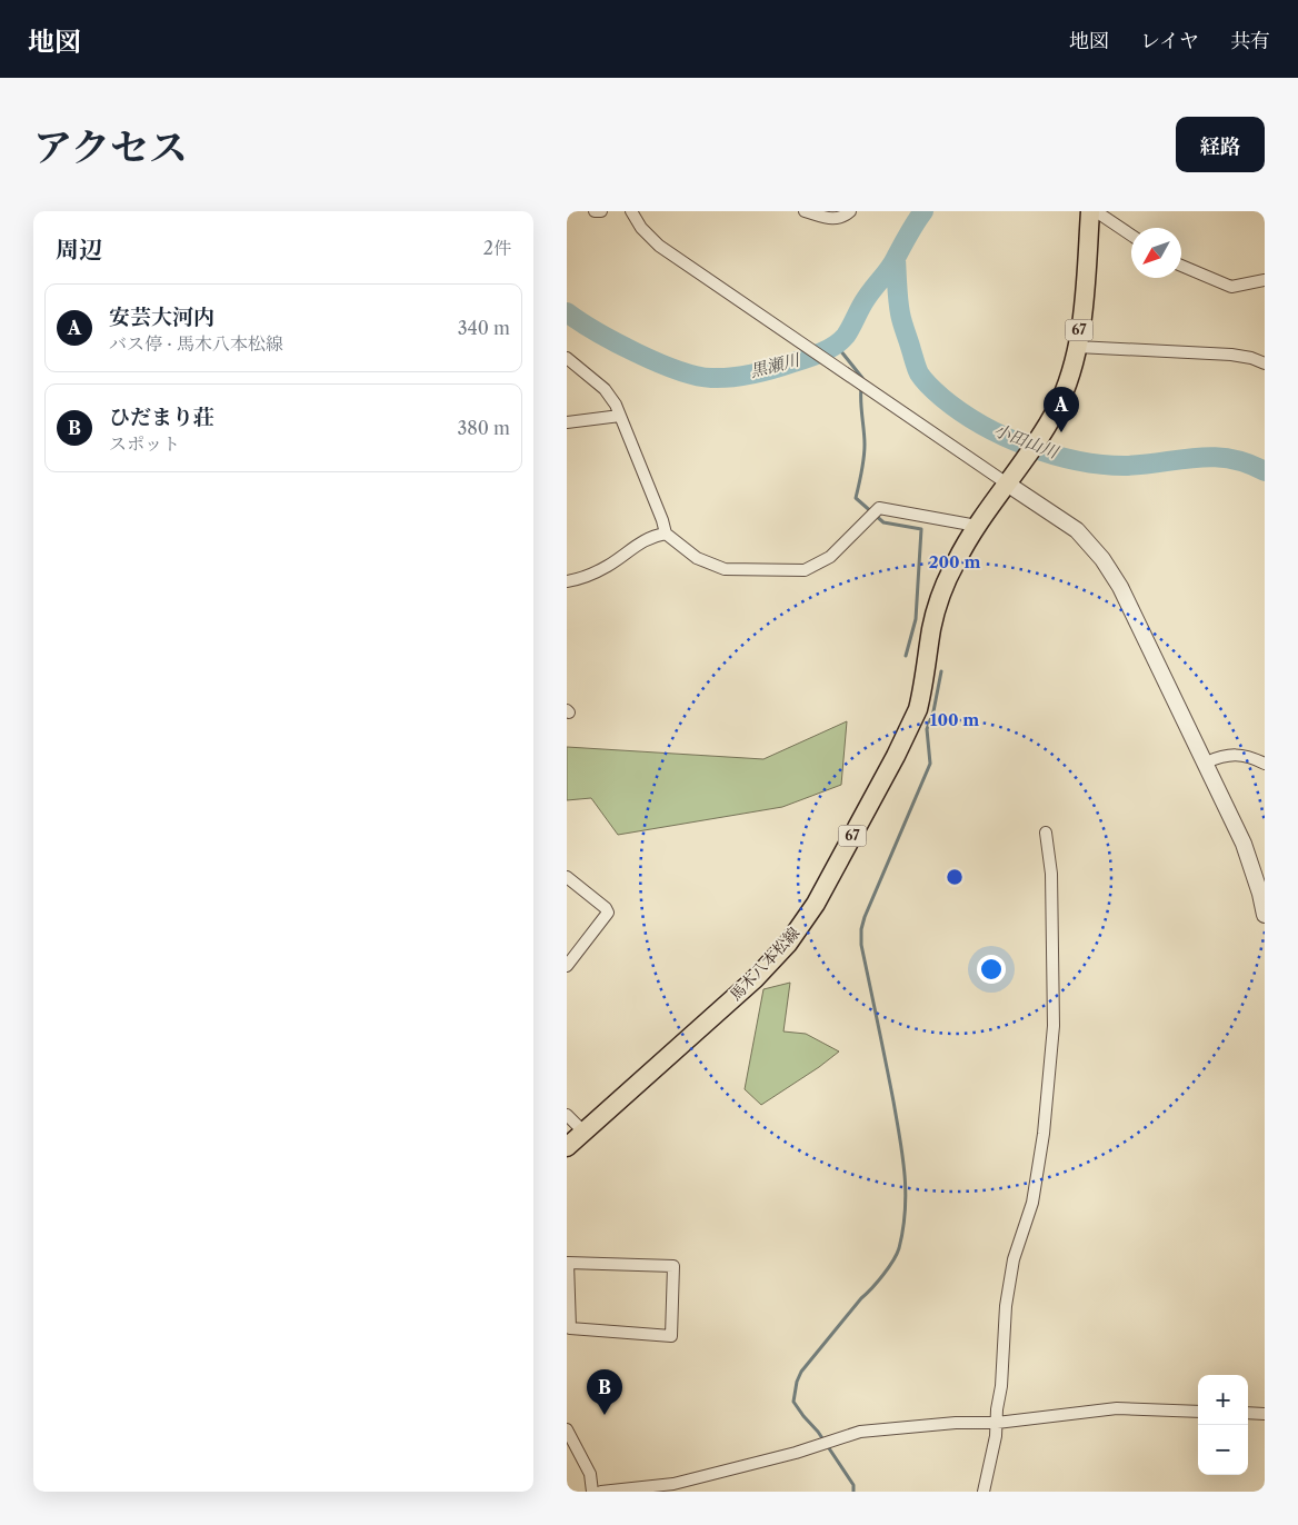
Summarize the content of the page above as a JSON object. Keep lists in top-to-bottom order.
{
  "streets": {
    "main road": ["67", "馬木八本松線"]
  },
  "water": ["黒瀬川", "小田山川"],
  "north": "bottom left",
  "page": {
    "header": "地図",
    "nav": ["地図", "レイヤ", "共有"],
    "title": "アクセス",
    "buttons": "経路",
    "heading": ["周辺", "2件"],
    "list": [
      {
        "mark": "A",
        "name": "安芸大河内",
        "note": "バス停 · 馬木八本松線",
        "value": "340 m"
      },
      {
        "mark": "B",
        "name": "ひだまり荘",
        "note": "スポット",
        "value": "380 m"
      }
    ],
    "pins": ["A", "B"],
    "map_buttons": ["+", "−"]
  },
  "rings": ["200 m", "100 m"]
}
